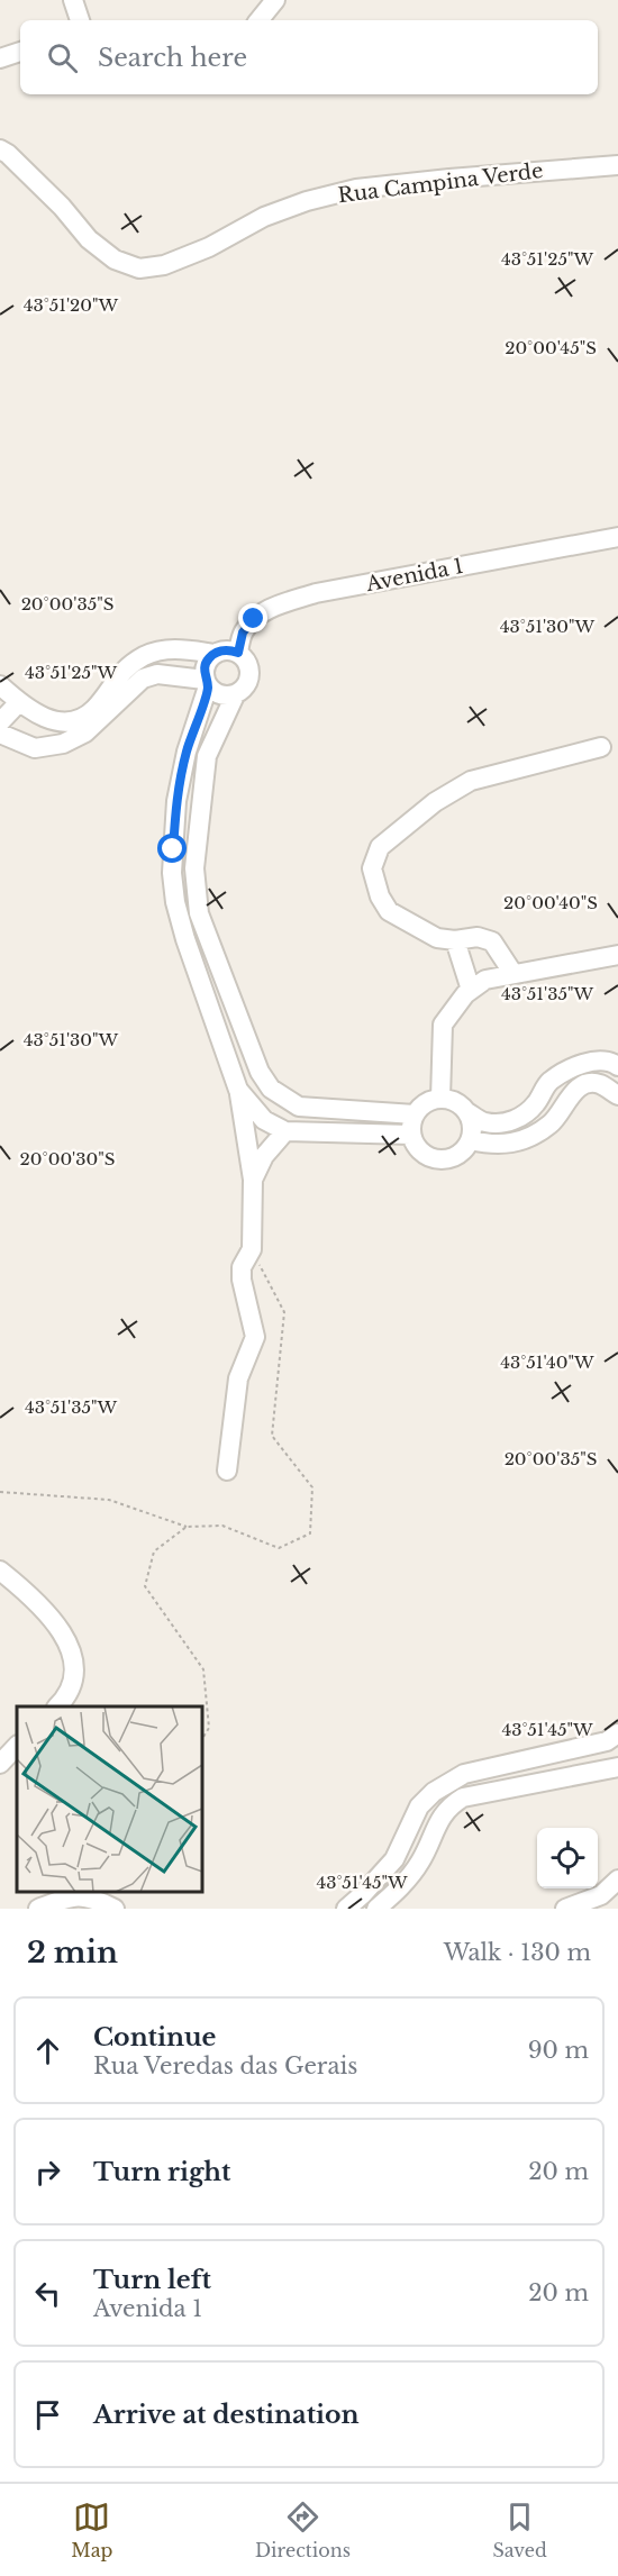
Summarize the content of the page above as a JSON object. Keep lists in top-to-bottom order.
{
  "streets": {
    "street": ["Rua Campina Verde", "Avenida 1"]
  },
  "page": {
    "search": "Search here",
    "heading": ["2 min", "Walk · 130 m"],
    "list": [
      ["Continue", "Rua Veredas das Gerais", "90 m"],
      ["Turn right", "20 m"],
      ["Turn left", "Avenida 1", "20 m"],
      "Arrive at destination"
    ],
    "nav": ["Map", "Directions", "Saved"]
  },
  "coordinates": [
    "43°51'25\"W",
    "43°51'20\"W",
    "20°00'45\"S",
    "20°00'35\"S",
    "43°51'30\"W",
    "20°00'40\"S",
    "43°51'35\"W",
    "20°00'30\"S",
    "43°51'40\"W",
    "43°51'45\"W"
  ]
}
